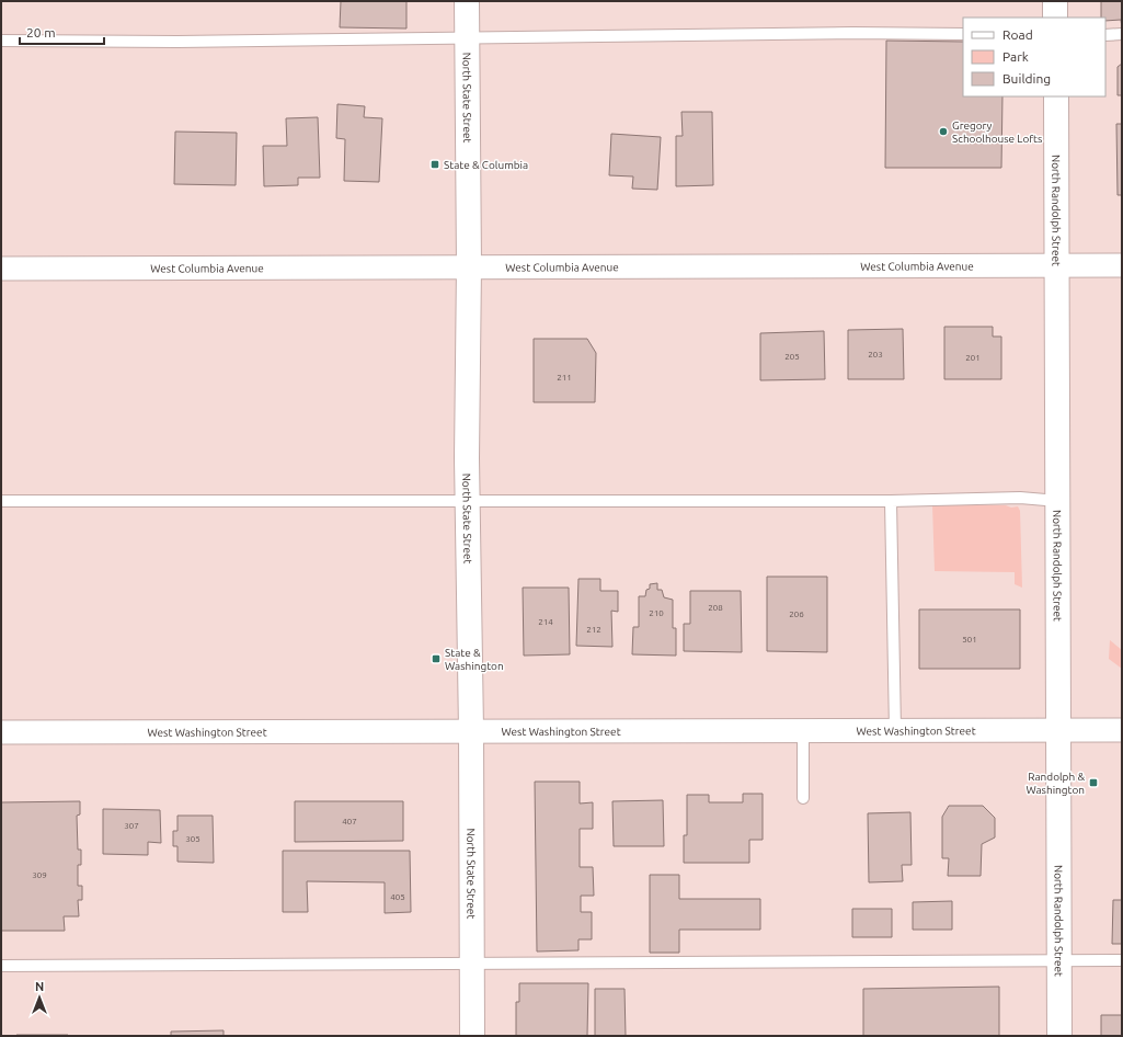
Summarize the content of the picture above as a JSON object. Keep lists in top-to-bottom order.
{
  "streets": {
    "main road": ["North State Street", "North Randolph Street"],
    "street": ["West Columbia Avenue", "West Washington Street"]
  },
  "crossings": [
    ["North State Street", "West Columbia Avenue"],
    ["North State Street", "West Washington Street"],
    ["North Randolph Street", "West Columbia Avenue"],
    ["North Randolph Street", "West Washington Street"]
  ],
  "places": {
    "other": ["Gregory Schoolhouse Lofts"],
    "transit": ["State & Columbia", "State & Washington", "Randolph & Washington"]
  },
  "house_numbers": [
    "203",
    "205",
    "201",
    "211",
    "208",
    "210",
    "206",
    "214",
    "212",
    "501",
    "407",
    "307",
    "305",
    "309",
    "405"
  ],
  "legend": ["Road", "Park", "Building"],
  "scale_bar": "20 m",
  "north": "top"
}
